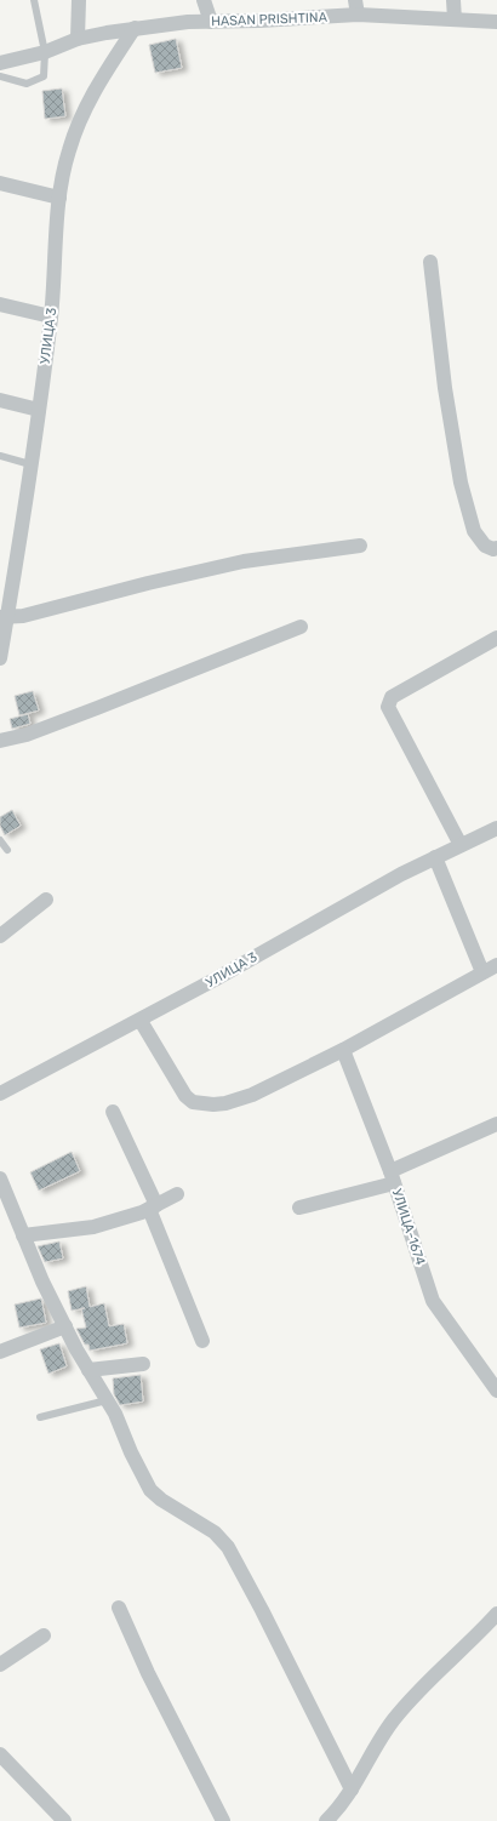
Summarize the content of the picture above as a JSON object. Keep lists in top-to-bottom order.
{
  "streets": {
    "street": ["HASAN PRISHTINA", "УЛИЦА 3", "УЛИЦА-1674"]
  },
  "crossings": [
    ["HASAN PRISHTINA", "УЛИЦА 3"]
  ]
}
